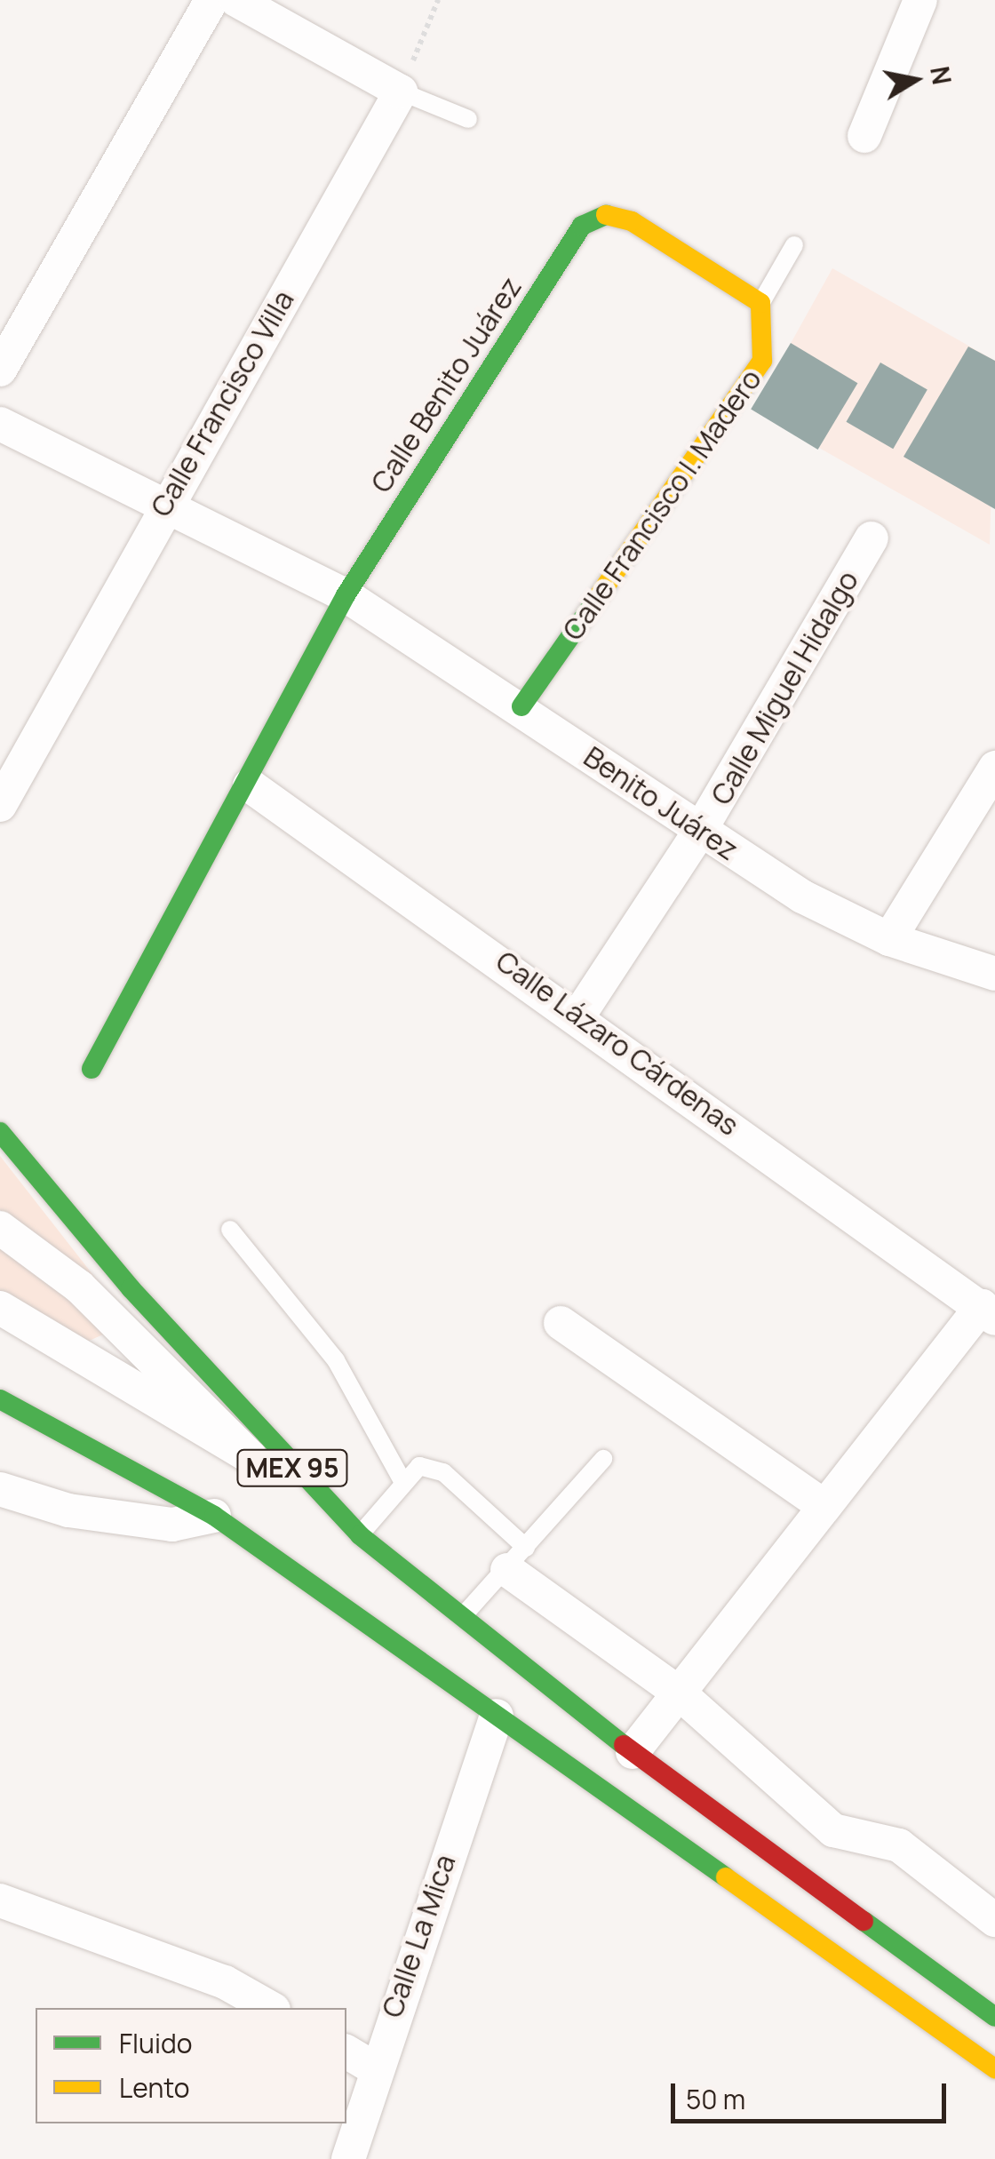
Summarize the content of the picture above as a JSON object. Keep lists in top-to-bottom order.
{
  "streets": {
    "main road": ["Calle Benito Juárez", "Calle Francisco I. Madero", "MEX 95"],
    "street": [
      "Calle Francisco Villa",
      "Calle Miguel Hidalgo",
      "Benito Juárez",
      "Calle Lázaro Cárdenas",
      "Calle La Mica"
    ]
  },
  "crossings": [
    ["Calle Benito Juárez", "Calle Francisco I. Madero"],
    ["Calle Benito Juárez", "Benito Juárez"],
    ["Calle Francisco Villa", "Benito Juárez"],
    ["Calle Francisco I. Madero", "Benito Juárez"],
    ["Calle Miguel Hidalgo", "Benito Juárez"],
    ["Calle Miguel Hidalgo", "Calle Lázaro Cárdenas"],
    ["Calle Lázaro Cárdenas", "MEX 95"],
    ["MEX 95", "Calle La Mica"]
  ],
  "legend": ["Fluido", "Lento"],
  "scale_bar": "50 m",
  "north": "right"
}
